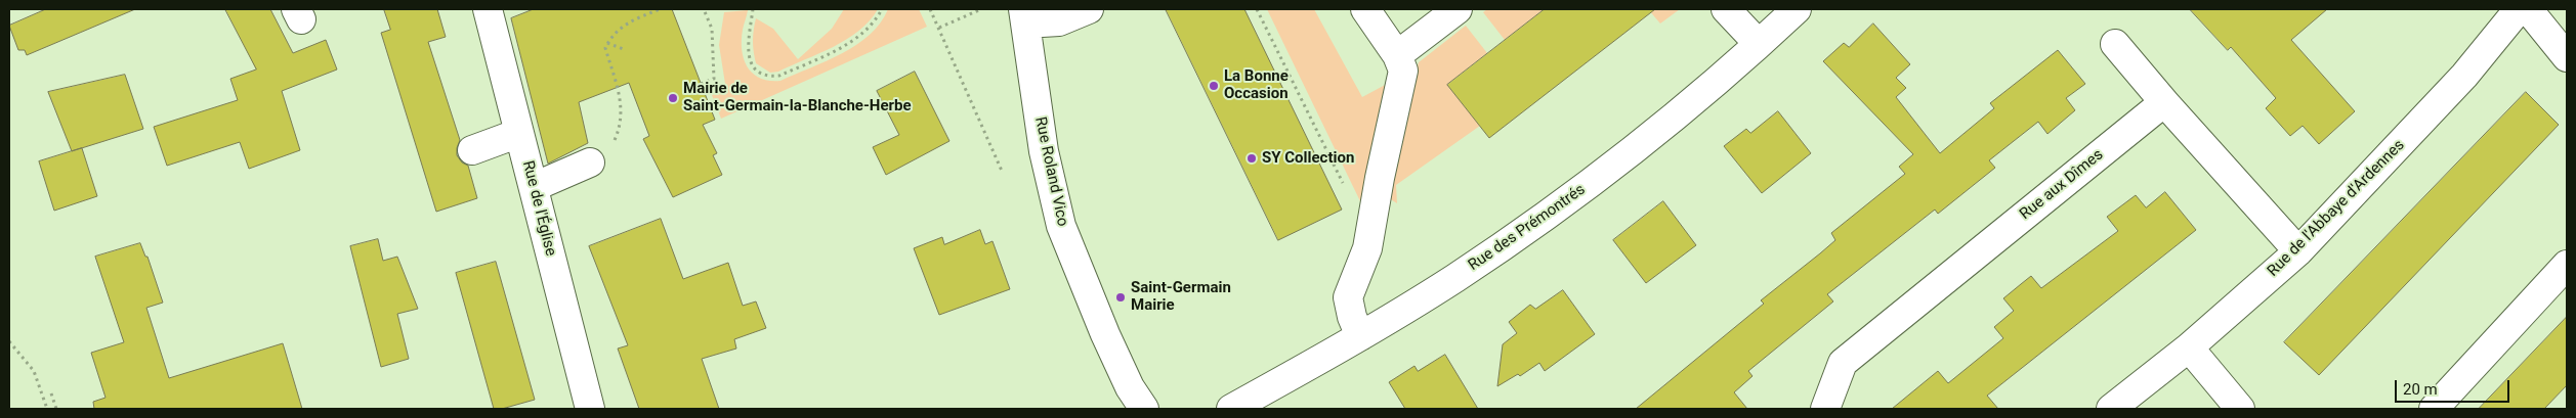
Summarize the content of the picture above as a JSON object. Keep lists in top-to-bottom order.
{
  "streets": {
    "street": [
      "Rue Roland Vico",
      "Rue aux Dîmes",
      "Rue de l'Église",
      "Rue de l'Abbaye d'Ardennes",
      "Rue des Prémontrés"
    ]
  },
  "places": [
    "La Bonne Occasion",
    "Mairie de Saint-Germain-la-Blanche-Herbe",
    "SY Collection",
    "Saint-Germain Mairie"
  ],
  "scale_bar": "20 m"
}
